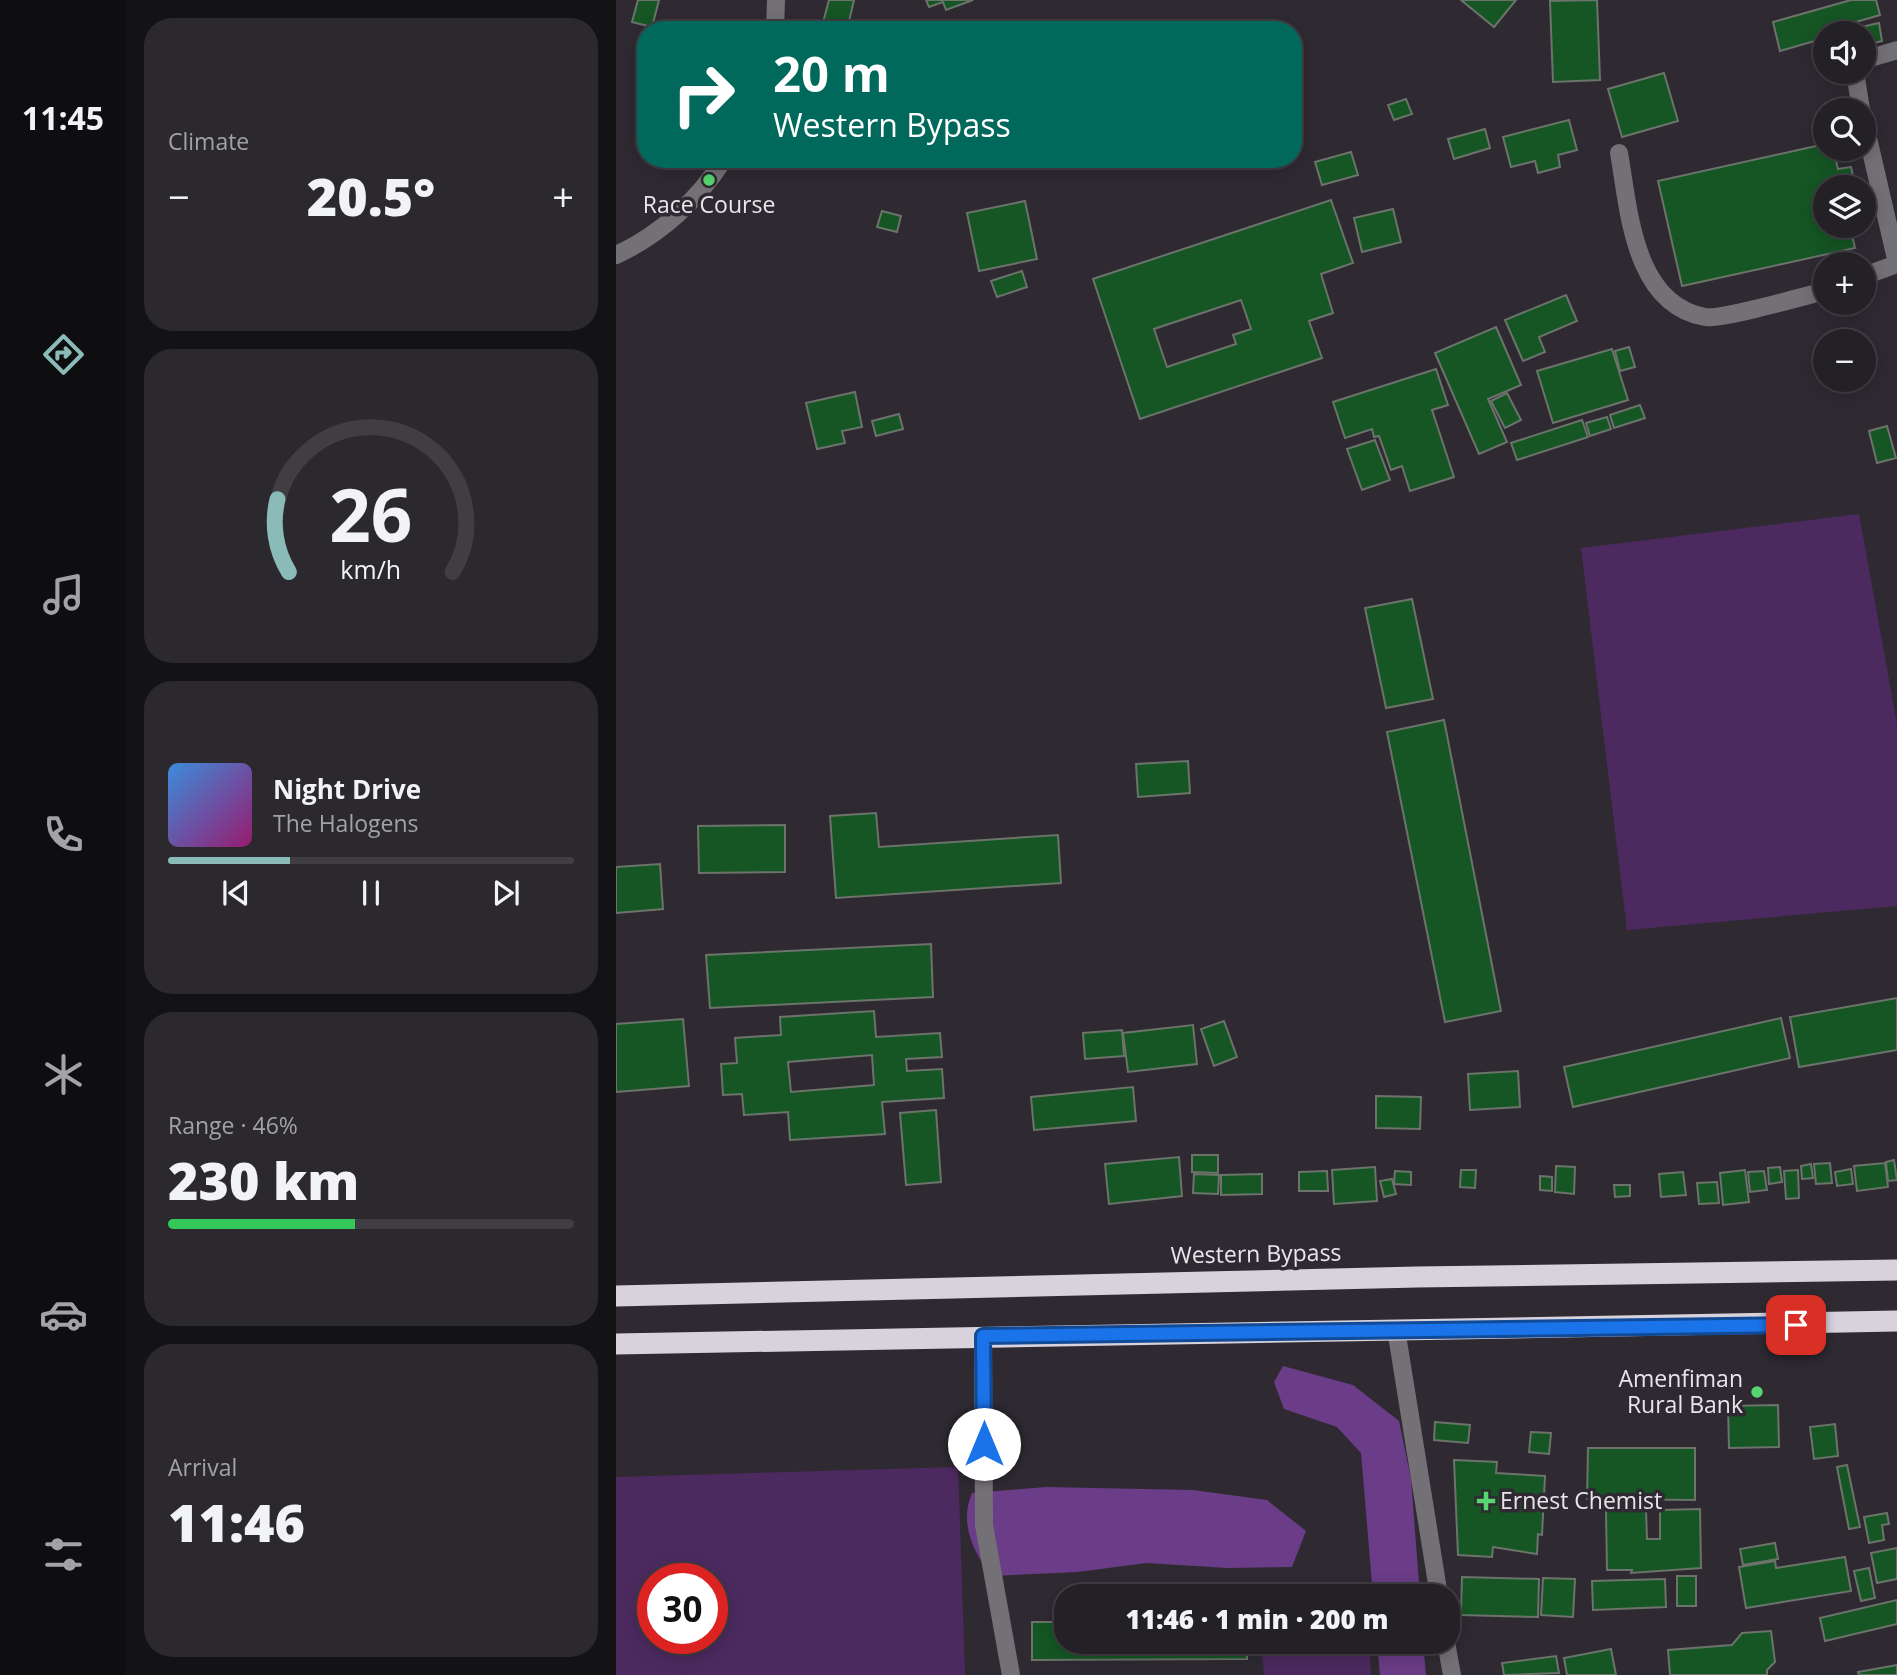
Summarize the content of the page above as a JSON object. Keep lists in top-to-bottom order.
{
  "streets": {
    "highway": ["Western Bypass"]
  },
  "places": {
    "other": ["Race Course", "Amenfiman Rural Bank"],
    "health": ["Ernest Chemist"]
  },
  "page": {
    "tabs": "11:45",
    "tile": [
      "Climate",
      ["Range · 46%", "230 km"],
      ["Arrival", "11:46"]
    ],
    "map_buttons": ["+", "−"],
    "turn": ["20 m", "Western Bypass"],
    "heat": ["−", "20.5°", "+"],
    "song": ["Night Drive", "The Halogens"],
    "limit": "30",
    "trip": "11:46 · 1 min · 200 m",
    "gauge": ["26", "km/h"]
  }
}
